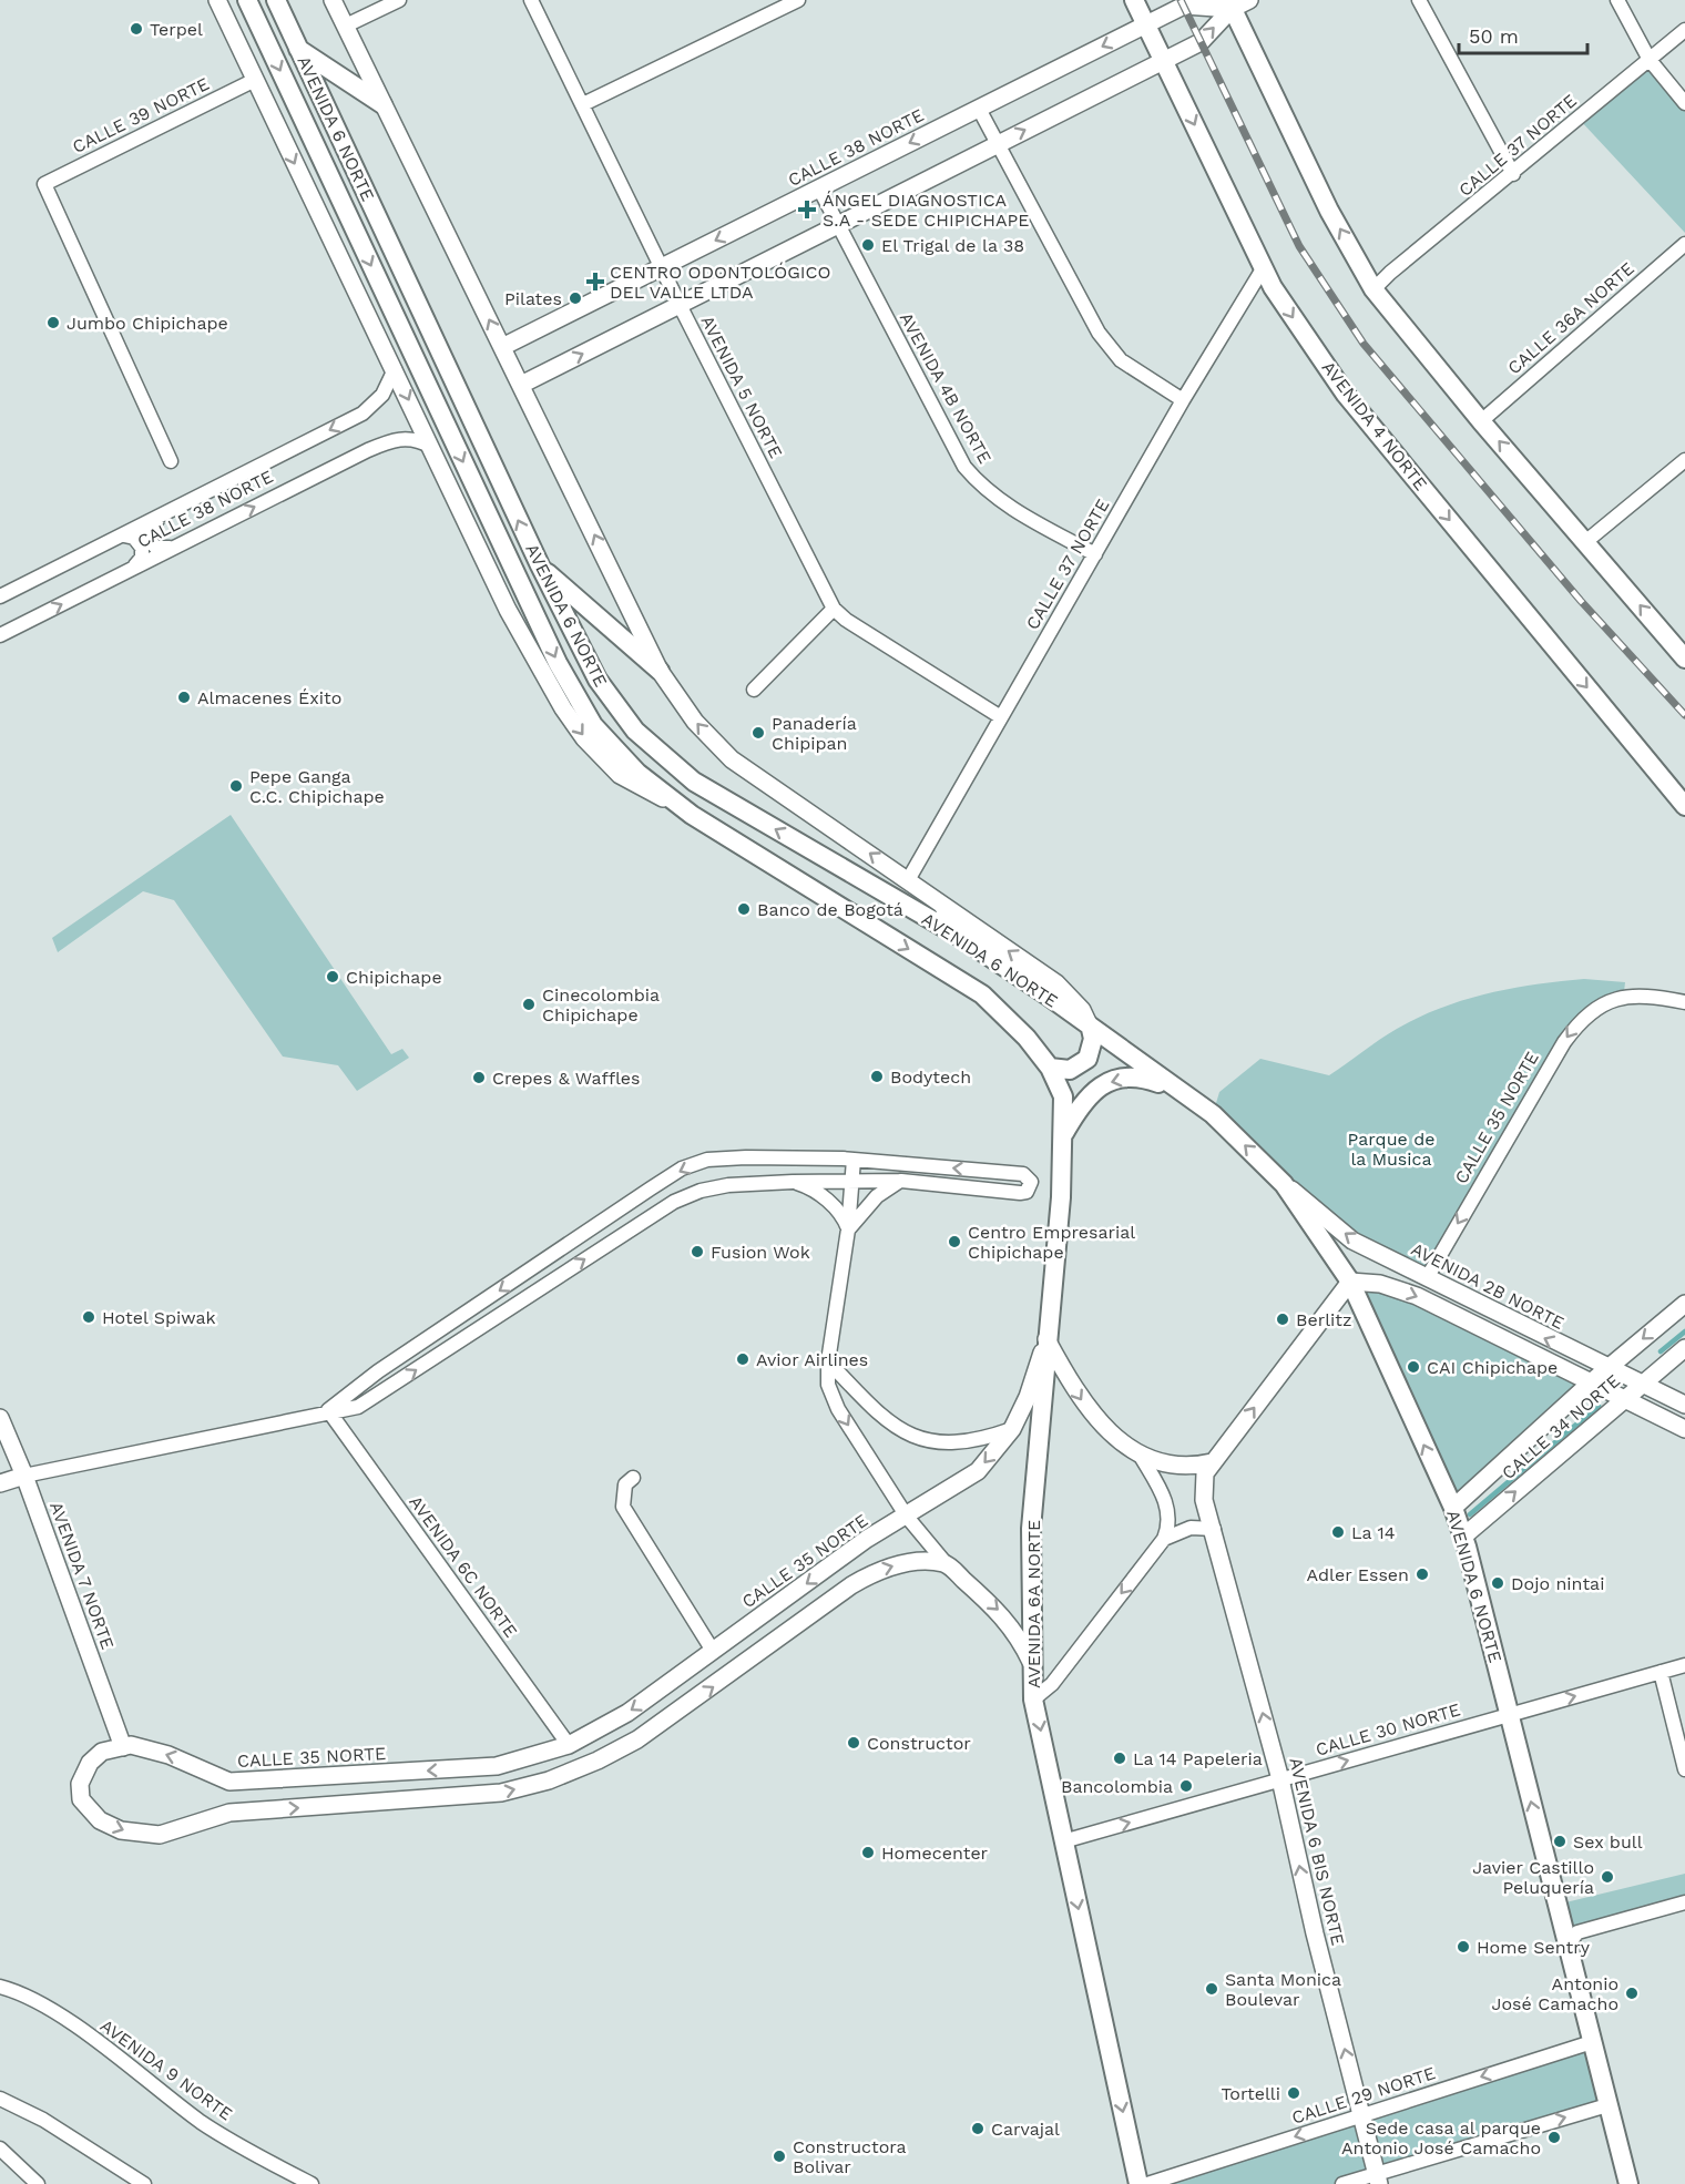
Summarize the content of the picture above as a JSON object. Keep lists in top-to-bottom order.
{
  "streets": {
    "main road": ["AVENIDA 6 NORTE", "AVENIDA 4 NORTE", "AVENIDA 6A NORTE"],
    "street": [
      "CALLE 39 NORTE",
      "CALLE 37 NORTE",
      "CALLE 38 NORTE",
      "CALLE 36A NORTE",
      "AVENIDA 5 NORTE",
      "AVENIDA 4B NORTE",
      "CALLE 35 NORTE",
      "AVENIDA 2B NORTE",
      "CALLE 34 NORTE",
      "AVENIDA 6C NORTE",
      "AVENIDA 7 NORTE",
      "CALLE 30 NORTE",
      "AVENIDA 6 BIS NORTE",
      "AVENIDA 9 NORTE",
      "CALLE 29 NORTE"
    ]
  },
  "crossings": [
    ["CALLE 39 NORTE", "AVENIDA 6 NORTE"],
    ["AVENIDA 6 NORTE", "CALLE 37 NORTE"],
    ["AVENIDA 6 NORTE", "CALLE 38 NORTE"],
    ["AVENIDA 6 NORTE", "AVENIDA 2B NORTE"],
    ["AVENIDA 6 NORTE", "CALLE 34 NORTE"],
    ["AVENIDA 6 NORTE", "AVENIDA 6A NORTE"],
    ["AVENIDA 6 NORTE", "CALLE 30 NORTE"],
    ["AVENIDA 6 NORTE", "CALLE 29 NORTE"],
    ["CALLE 37 NORTE", "AVENIDA 5 NORTE"],
    ["CALLE 37 NORTE", "AVENIDA 4B NORTE"],
    ["CALLE 37 NORTE", "AVENIDA 4 NORTE"],
    ["CALLE 38 NORTE", "AVENIDA 5 NORTE"],
    ["CALLE 38 NORTE", "AVENIDA 4B NORTE"],
    ["CALLE 38 NORTE", "AVENIDA 4 NORTE"],
    ["CALLE 35 NORTE", "AVENIDA 2B NORTE"],
    ["CALLE 35 NORTE", "AVENIDA 6C NORTE"],
    ["CALLE 35 NORTE", "AVENIDA 7 NORTE"],
    ["CALLE 35 NORTE", "AVENIDA 6A NORTE"],
    ["AVENIDA 2B NORTE", "CALLE 34 NORTE"],
    ["AVENIDA 6A NORTE", "CALLE 30 NORTE"],
    ["CALLE 30 NORTE", "AVENIDA 6 BIS NORTE"],
    ["AVENIDA 6 BIS NORTE", "CALLE 29 NORTE"]
  ],
  "one_way": ["AVENIDA 6A NORTE", "CALLE 30 NORTE", "AVENIDA 6 BIS NORTE"],
  "parks": ["Parque de la Musica"],
  "places": {
    "other": [
      "Terpel",
      "El Trigal de la 38",
      "Pilates",
      "Jumbo Chipichape",
      "Almacenes Éxito",
      "Panadería Chipipan",
      "Pepe Ganga C.C. Chipichape",
      "Banco de Bogotá",
      "Chipichape",
      "Cinecolombia Chipichape",
      "Bodytech",
      "Crepes & Waffles",
      "Centro Empresarial Chipichape",
      "Fusion Wok",
      "Hotel Spiwak",
      "Berlitz",
      "Avior Airlines",
      "CAI Chipichape",
      "La 14",
      "Adler Essen",
      "Dojo nintai",
      "Constructor",
      "La 14 Papeleria",
      "Bancolombia",
      "Sex bull",
      "Homecenter",
      "Javier Castillo Peluquería",
      "Home Sentry",
      "Santa Monica Boulevar",
      "Antonio José Camacho",
      "Tortelli",
      "Carvajal",
      "Sede casa al parque Antonio José Camacho",
      "Constructora Bolivar"
    ],
    "health": ["ÁNGEL DIAGNOSTICA S.A - SEDE CHIPICHAPE", "CENTRO ODONTOLÓGICO DEL VALLE LTDA"]
  },
  "scale_bar": "50 m"
}
